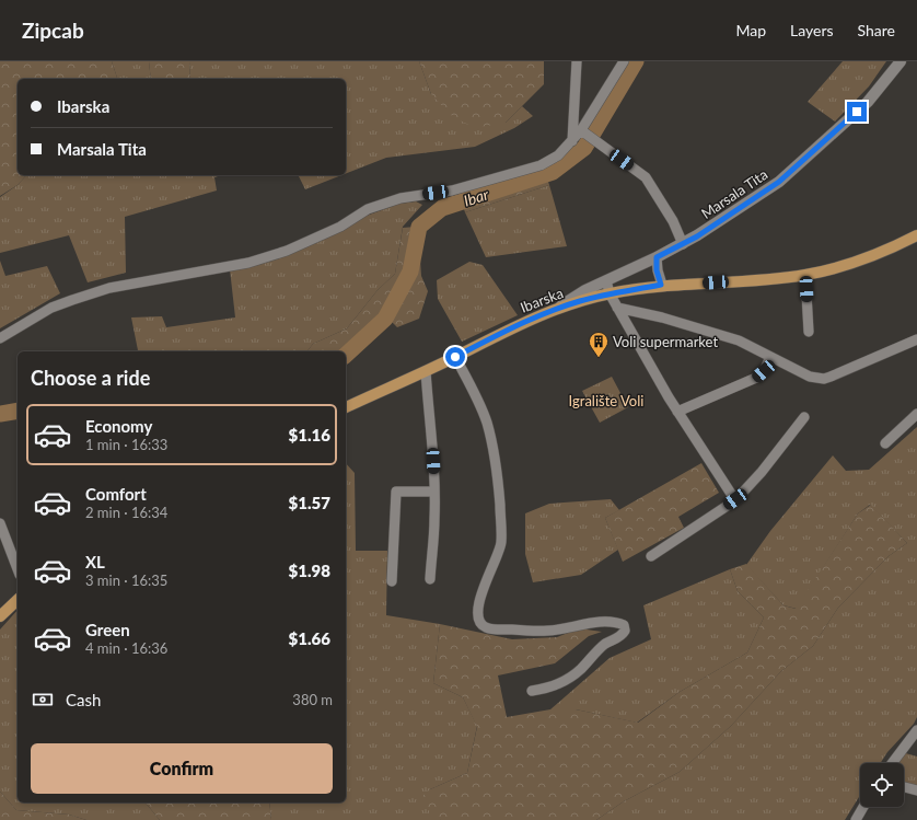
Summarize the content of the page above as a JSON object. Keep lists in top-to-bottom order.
{
  "streets": {
    "main road": ["Ibarska"],
    "street": ["Marsala Tita"]
  },
  "crossings": [
    ["Marsala Tita", "Ibarska"]
  ],
  "water": ["Ibar"],
  "parks": ["Igralište Voli"],
  "places": {
    "building": ["Voli supermarket"]
  },
  "page": {
    "header": "Zipcab",
    "nav": ["Map", "Layers", "Share"],
    "banner": ["Ibarska", "Marsala Tita"],
    "heading": "Choose a ride",
    "list": [
      {
        "name": "Economy",
        "note": "1 min · 16:33",
        "value": "$1.16"
      },
      {
        "name": "Comfort",
        "note": "2 min · 16:34",
        "value": "$1.57"
      },
      {
        "name": "XL",
        "note": "3 min · 16:35",
        "value": "$1.98"
      },
      {
        "name": "Green",
        "note": "4 min · 16:36",
        "value": "$1.66"
      }
    ],
    "pay": ["Cash", "380 m"],
    "buttons": "Confirm"
  }
}
